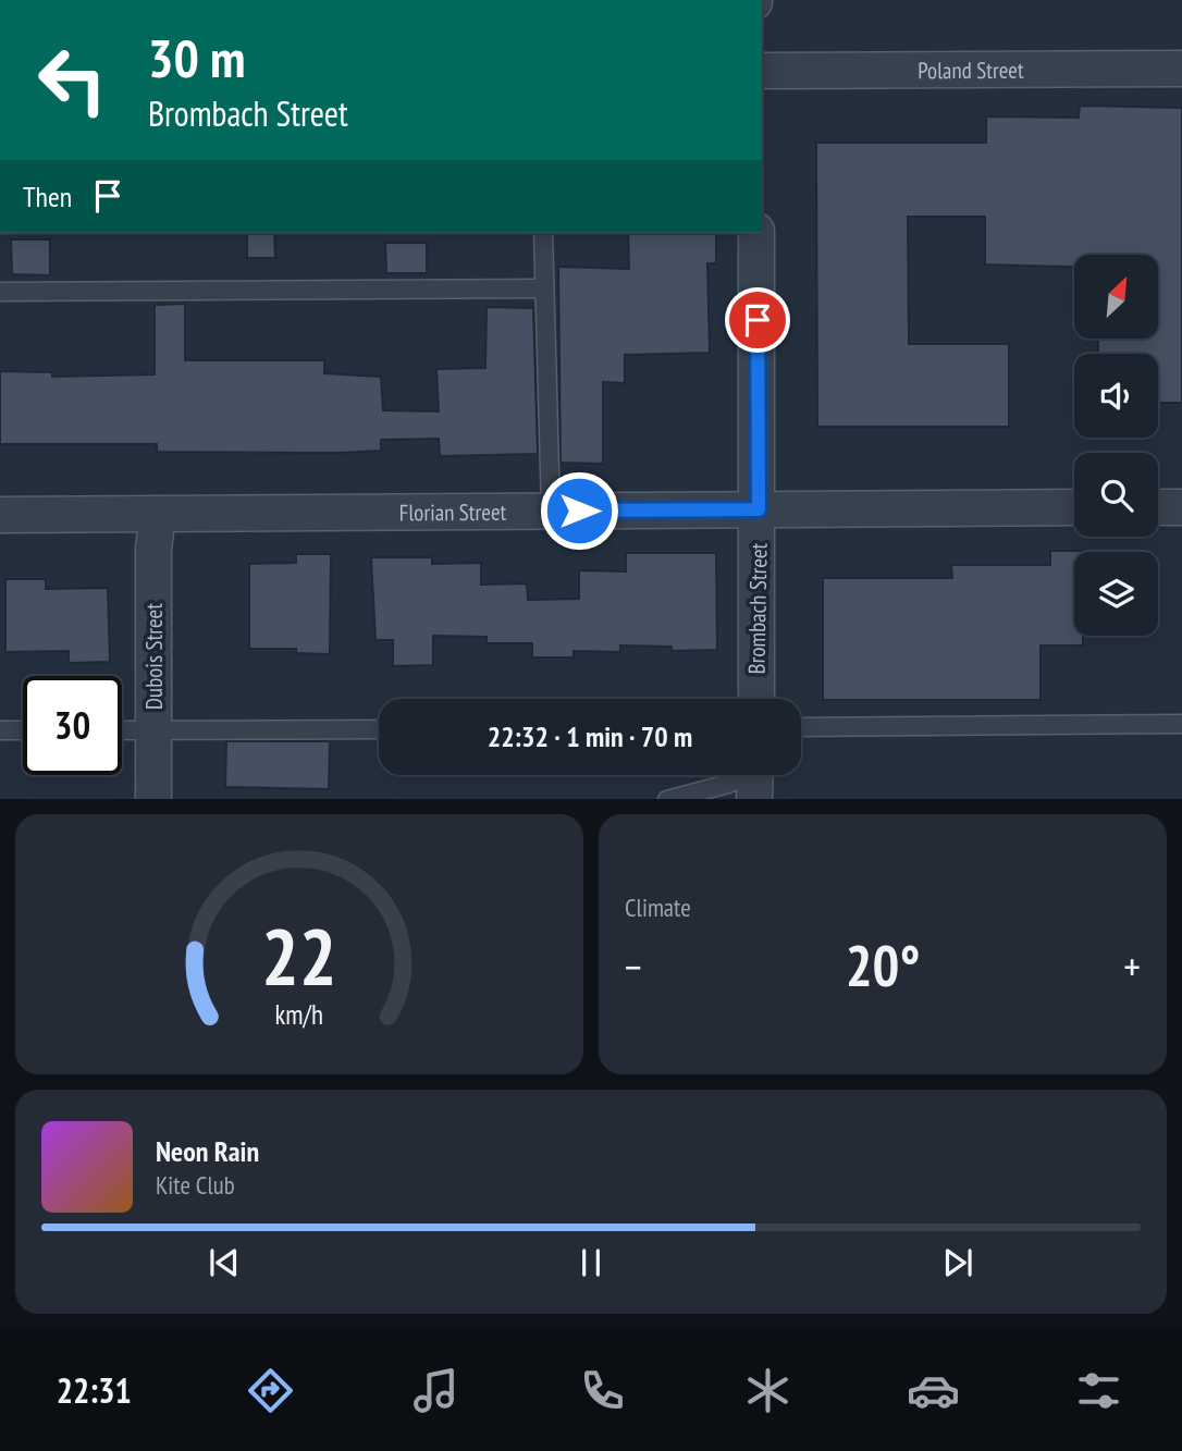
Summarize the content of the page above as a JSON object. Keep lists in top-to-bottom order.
{
  "streets": {
    "street": [
      "Poland Street",
      "Florian Street",
      "Brombach Street",
      "Dubois Street"
    ]
  },
  "crossings": [
    ["Florian Street", "Brombach Street"],
    ["Florian Street", "Dubois Street"]
  ],
  "north": "top right",
  "page": {
    "turn": ["30 m", "Brombach Street"],
    "then": "Then",
    "limit": "30",
    "trip": "22:32 · 1 min · 70 m",
    "tile": "Climate",
    "heat": ["−", "20°", "+"],
    "song": ["Neon Rain", "Kite Club"],
    "tabs": "22:31",
    "gauge": ["22", "km/h"]
  }
}
